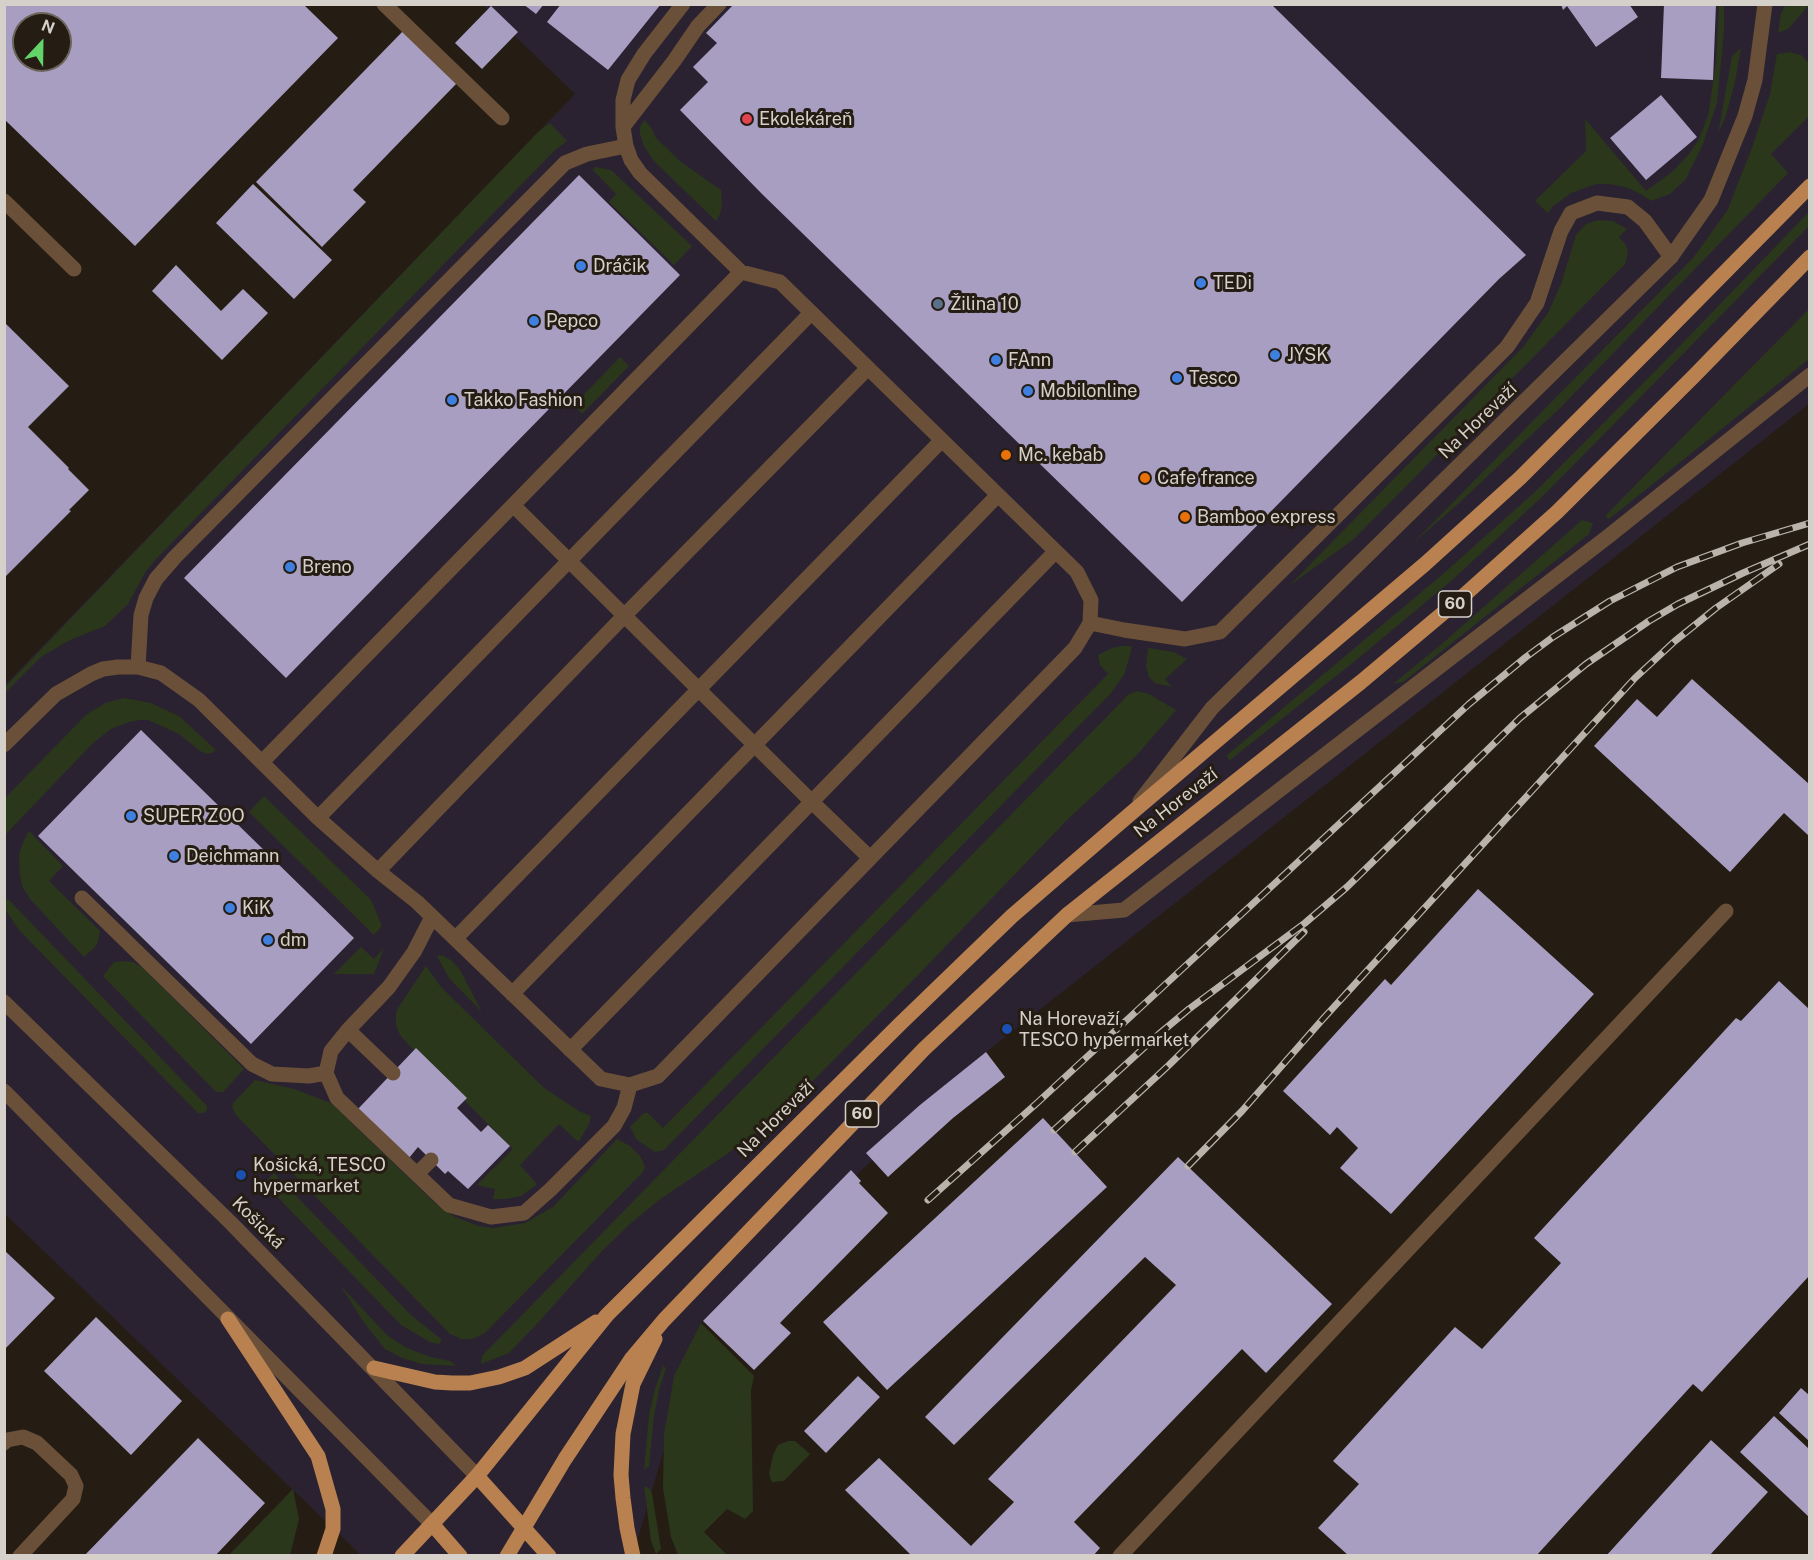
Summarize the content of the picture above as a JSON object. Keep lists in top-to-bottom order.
{
  "streets": {
    "main road": ["Na Horevaží", "60"],
    "street": ["Košická"]
  },
  "crossings": [
    ["Na Horevaží", "60"],
    ["Na Horevaží", "Košická"],
    ["60", "Košická"]
  ],
  "places": [
    "Ekolekáreň",
    "Dráčik",
    "TEDi",
    "Žilina 10",
    "Pepco",
    "JYSK",
    "FAnn",
    "Tesco",
    "Mobilonline",
    "Takko Fashion",
    "Mc. kebab",
    "Cafe france",
    "Bamboo express",
    "Breno",
    "SUPER ZOO",
    "Deichmann",
    "KiK",
    "dm",
    "Na Horevaží, TESCO hypermarket",
    "Košická, TESCO hypermarket"
  ],
  "north": "top"
}
